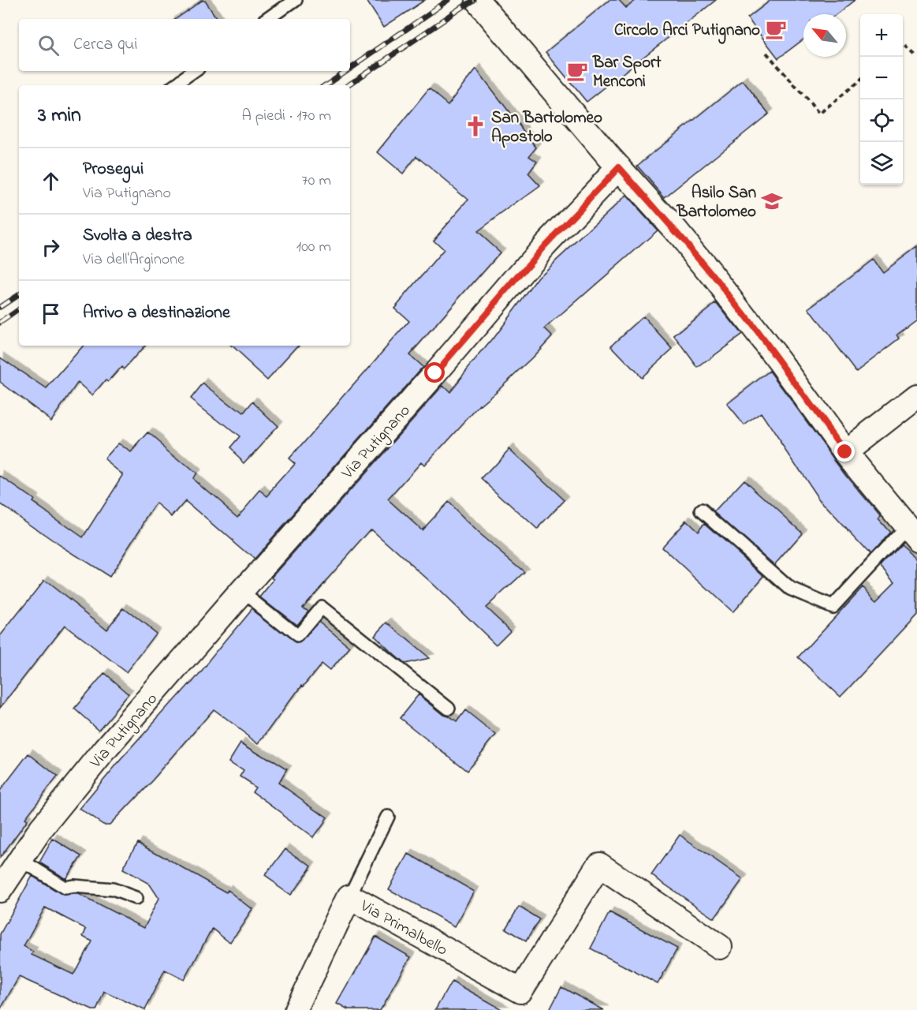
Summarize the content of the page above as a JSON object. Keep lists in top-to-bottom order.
{
  "streets": {
    "street": ["Via Putignano", "Via Primalbello"]
  },
  "places": {
    "cafe": ["Circolo Arci Putignano", "Bar Sport Menconi"],
    "church": ["San Bartolomeo Apostolo"],
    "school or university": ["Asilo San Bartolomeo"]
  },
  "north": "top left",
  "page": {
    "map_buttons": ["+", "−"],
    "search": "Cerca qui",
    "heading": ["3 min", "A piedi · 170 m"],
    "list": [
      ["Prosegui", "Via Putignano", "70 m"],
      ["Svolta a destra", "Via dell'Arginone", "100 m"],
      "Arrivo a destinazione"
    ]
  }
}
